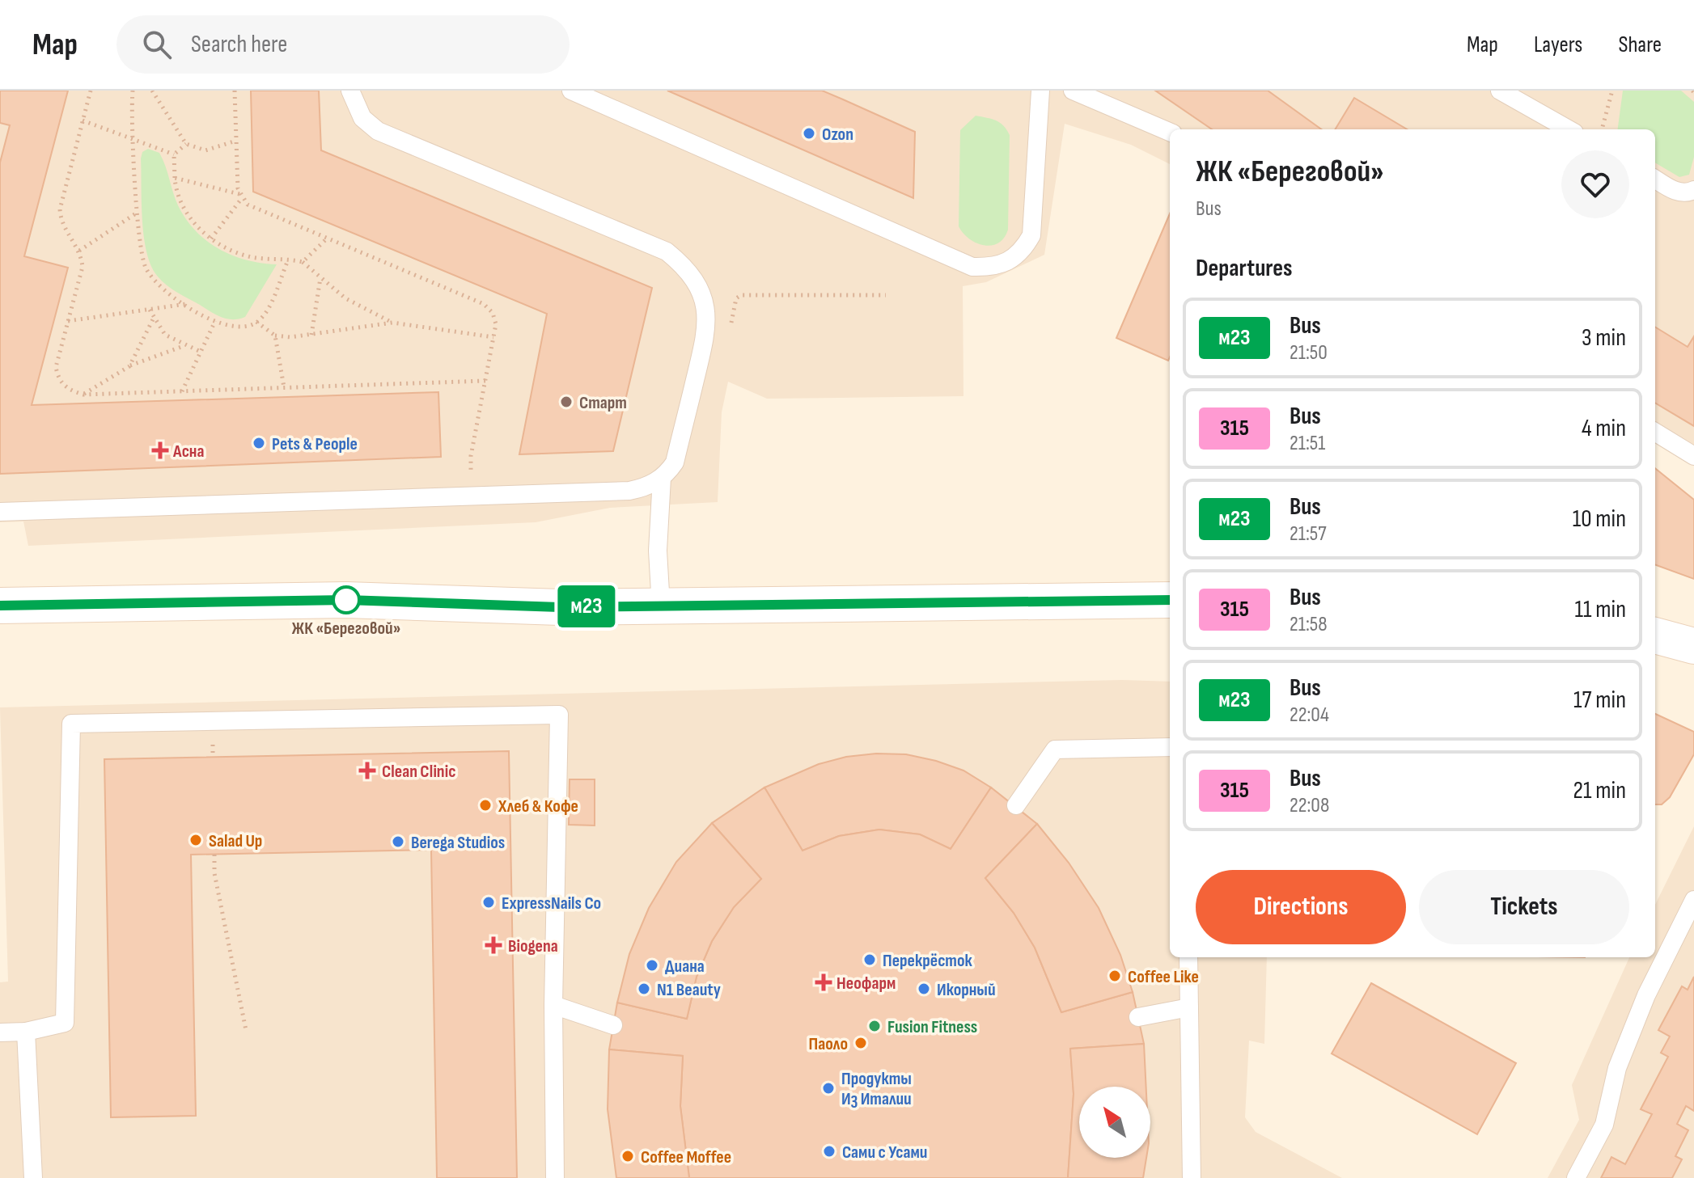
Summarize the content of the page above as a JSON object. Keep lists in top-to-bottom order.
{
  "places": {
    "other": [
      "Ozon",
      "Старт",
      "Pets & People",
      "ЖК «Береговой»",
      "Хлеб & Кофе",
      "Salad Up",
      "Berega Studios",
      "ExpressNails Co",
      "Перекрёсток",
      "Диана",
      "Coffee Like",
      "N1 Beauty",
      "Икорный",
      "Fusion Fitness",
      "Паоло",
      "Продукты Из Италии",
      "Сами с Усами",
      "Coffee Moffee"
    ],
    "health": [
      "Асна",
      "Clean Clinic",
      "Biogena",
      "Неофарм"
    ]
  },
  "lines": ["bus line м23"],
  "north": "top left",
  "page": {
    "header": "Map",
    "search": "Search here",
    "nav": ["Map", "Layers", "Share"],
    "on_map": "м23",
    "heading": [
      ["ЖК «Береговой»", "Bus"],
      "Departures"
    ],
    "list": [
      {
        "mark": "м23",
        "name": "Bus",
        "note": "21:50",
        "value": "3 min"
      },
      {
        "mark": "315",
        "name": "Bus",
        "note": "21:51",
        "value": "4 min"
      },
      {
        "mark": "м23",
        "name": "Bus",
        "note": "21:57",
        "value": "10 min"
      },
      {
        "mark": "315",
        "name": "Bus",
        "note": "21:58",
        "value": "11 min"
      },
      {
        "mark": "м23",
        "name": "Bus",
        "note": "22:04",
        "value": "17 min"
      },
      {
        "mark": "315",
        "name": "Bus",
        "note": "22:08",
        "value": "21 min"
      }
    ],
    "buttons": ["Directions", "Tickets"]
  }
}
